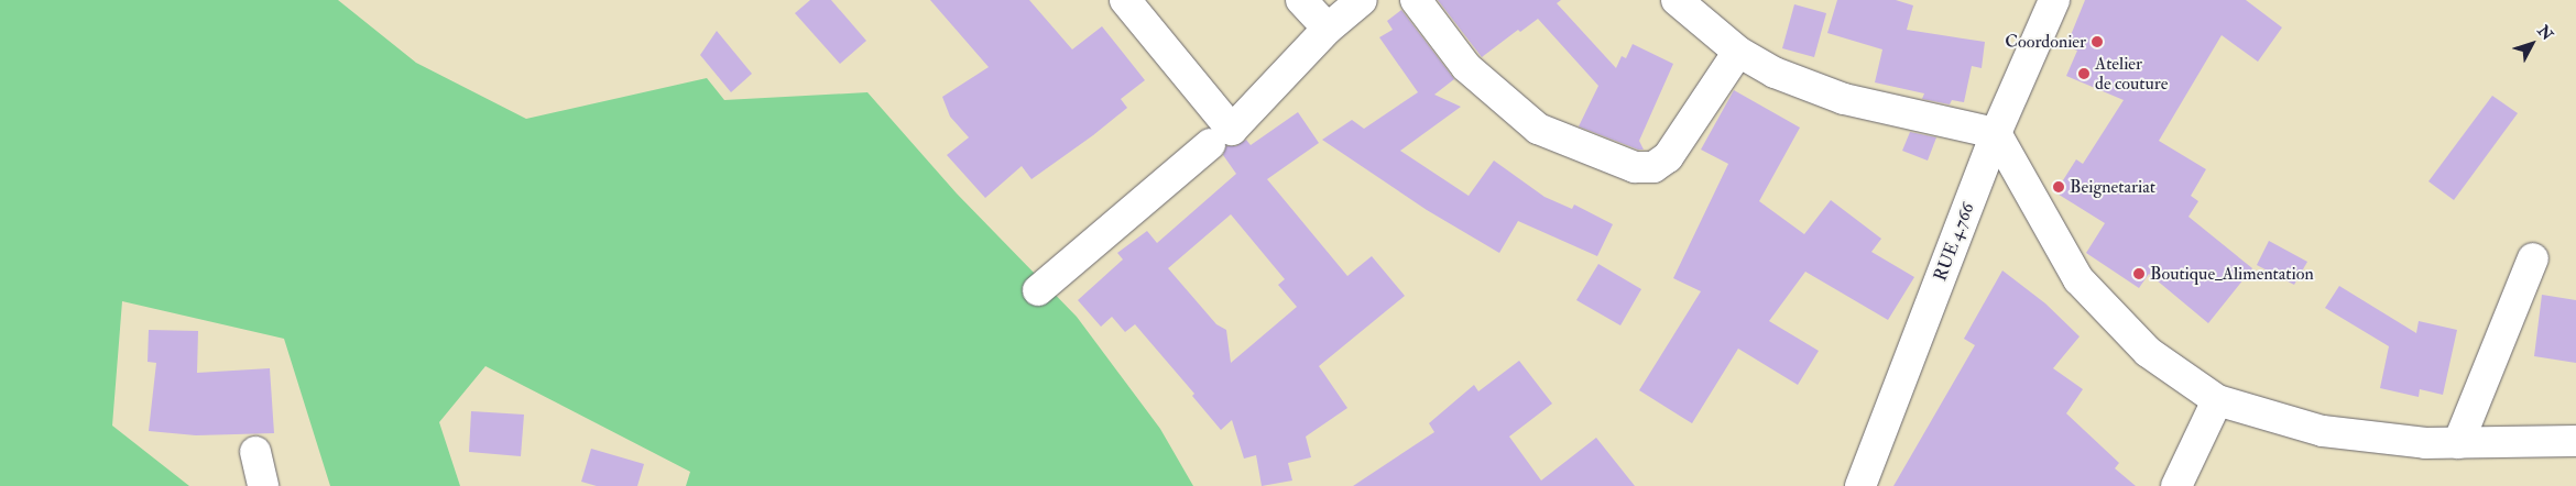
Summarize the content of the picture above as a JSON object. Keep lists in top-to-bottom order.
{
  "streets": {
    "street": ["RUE 4.766"]
  },
  "places": [
    "Coordonier",
    "Atelier de couture",
    "Beignetariat",
    "Boutique_Alimentation"
  ],
  "north": "top right"
}
